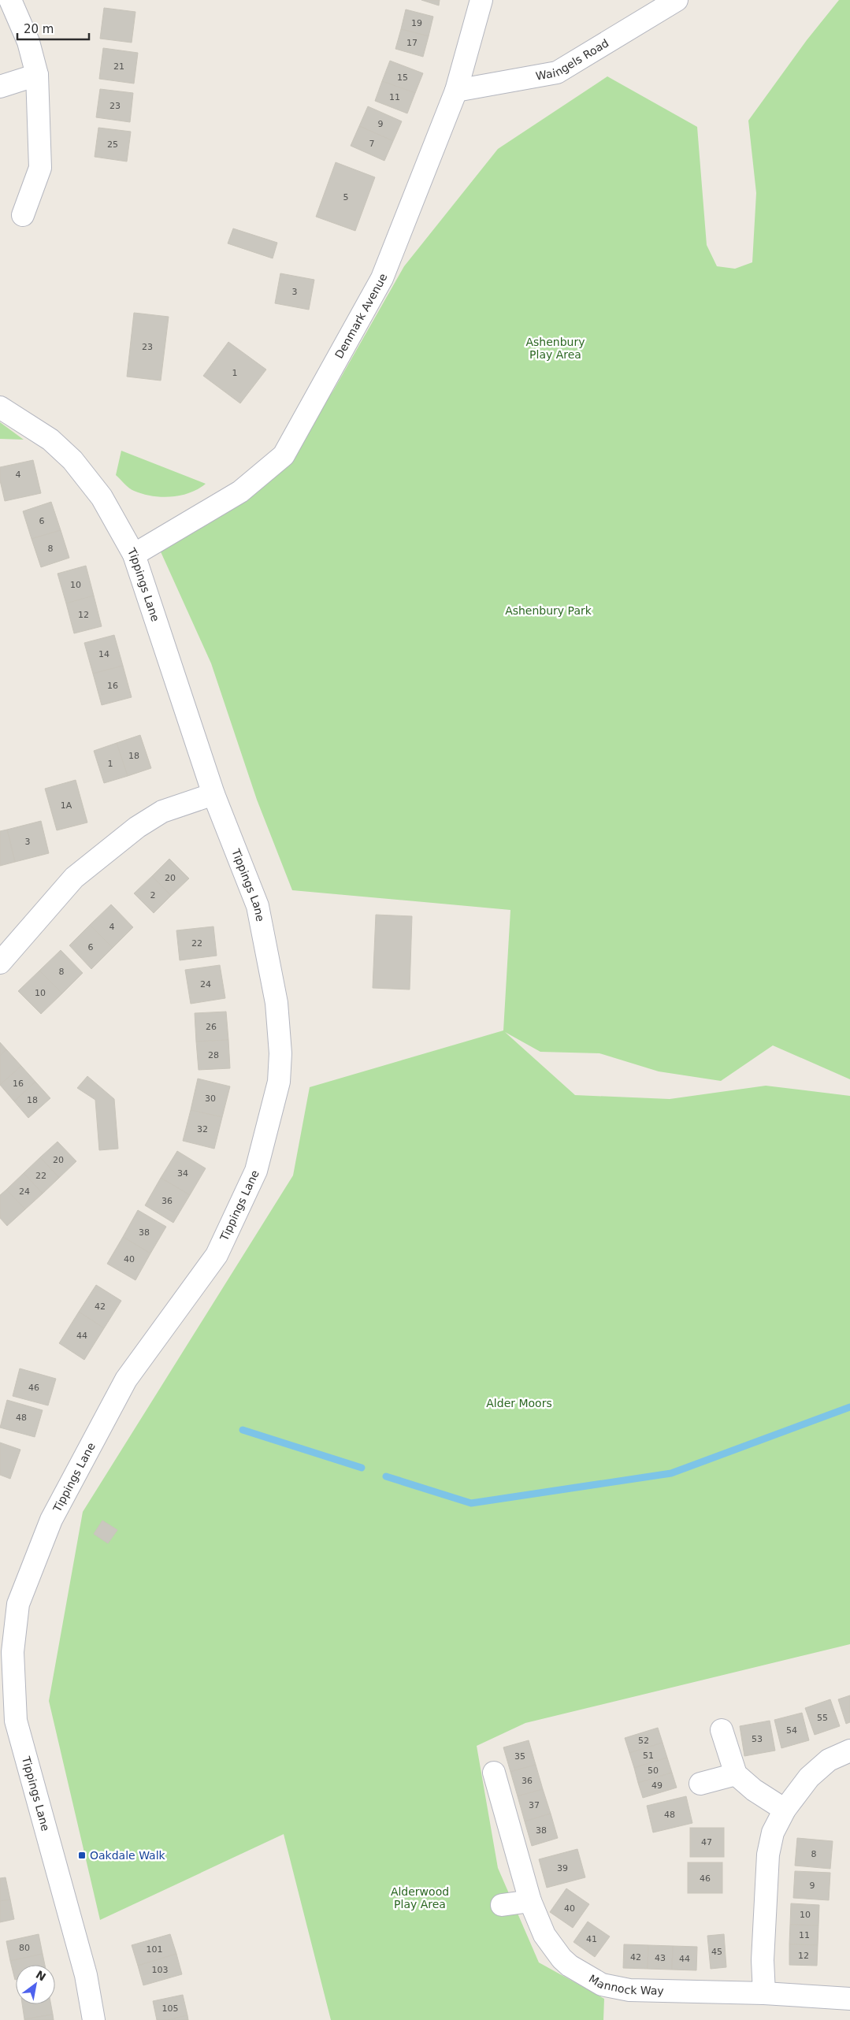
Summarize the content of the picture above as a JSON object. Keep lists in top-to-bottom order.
{
  "streets": {
    "street": [
      "Waingels Road",
      "Denmark Avenue",
      "Tippings Lane",
      "Mannock Way"
    ]
  },
  "crossings": [
    ["Waingels Road", "Denmark Avenue"],
    ["Denmark Avenue", "Tippings Lane"]
  ],
  "parks": [
    "Ashenbury Play Area",
    "Ashenbury Park",
    "Alder Moors",
    "Alderwood Play Area"
  ],
  "places": {
    "transit": ["Oakdale Walk"]
  },
  "house_numbers": [
    "19",
    "17",
    "21",
    "15",
    "11",
    "23",
    "9",
    "7",
    "25",
    "5",
    "3",
    "23",
    "1",
    "4",
    "6",
    "8",
    "10",
    "12",
    "14",
    "16",
    "18",
    "1",
    "1A",
    "3",
    "20",
    "2",
    "4",
    "22",
    "6",
    "8",
    "24",
    "10",
    "26",
    "28",
    "16",
    "30",
    "18",
    "32",
    "20",
    "34",
    "22",
    "24",
    "36",
    "38",
    "40",
    "42",
    "44",
    "46",
    "48",
    "55",
    "54",
    "53",
    "52",
    "51",
    "35",
    "50",
    "36",
    "49",
    "37",
    "48",
    "38",
    "47",
    "8",
    "39",
    "46",
    "9",
    "40",
    "10",
    "11",
    "41",
    "80",
    "101",
    "45",
    "12",
    "42",
    "43",
    "44",
    "103",
    "105"
  ],
  "scale_bar": "20 m",
  "north": "top right"
}
